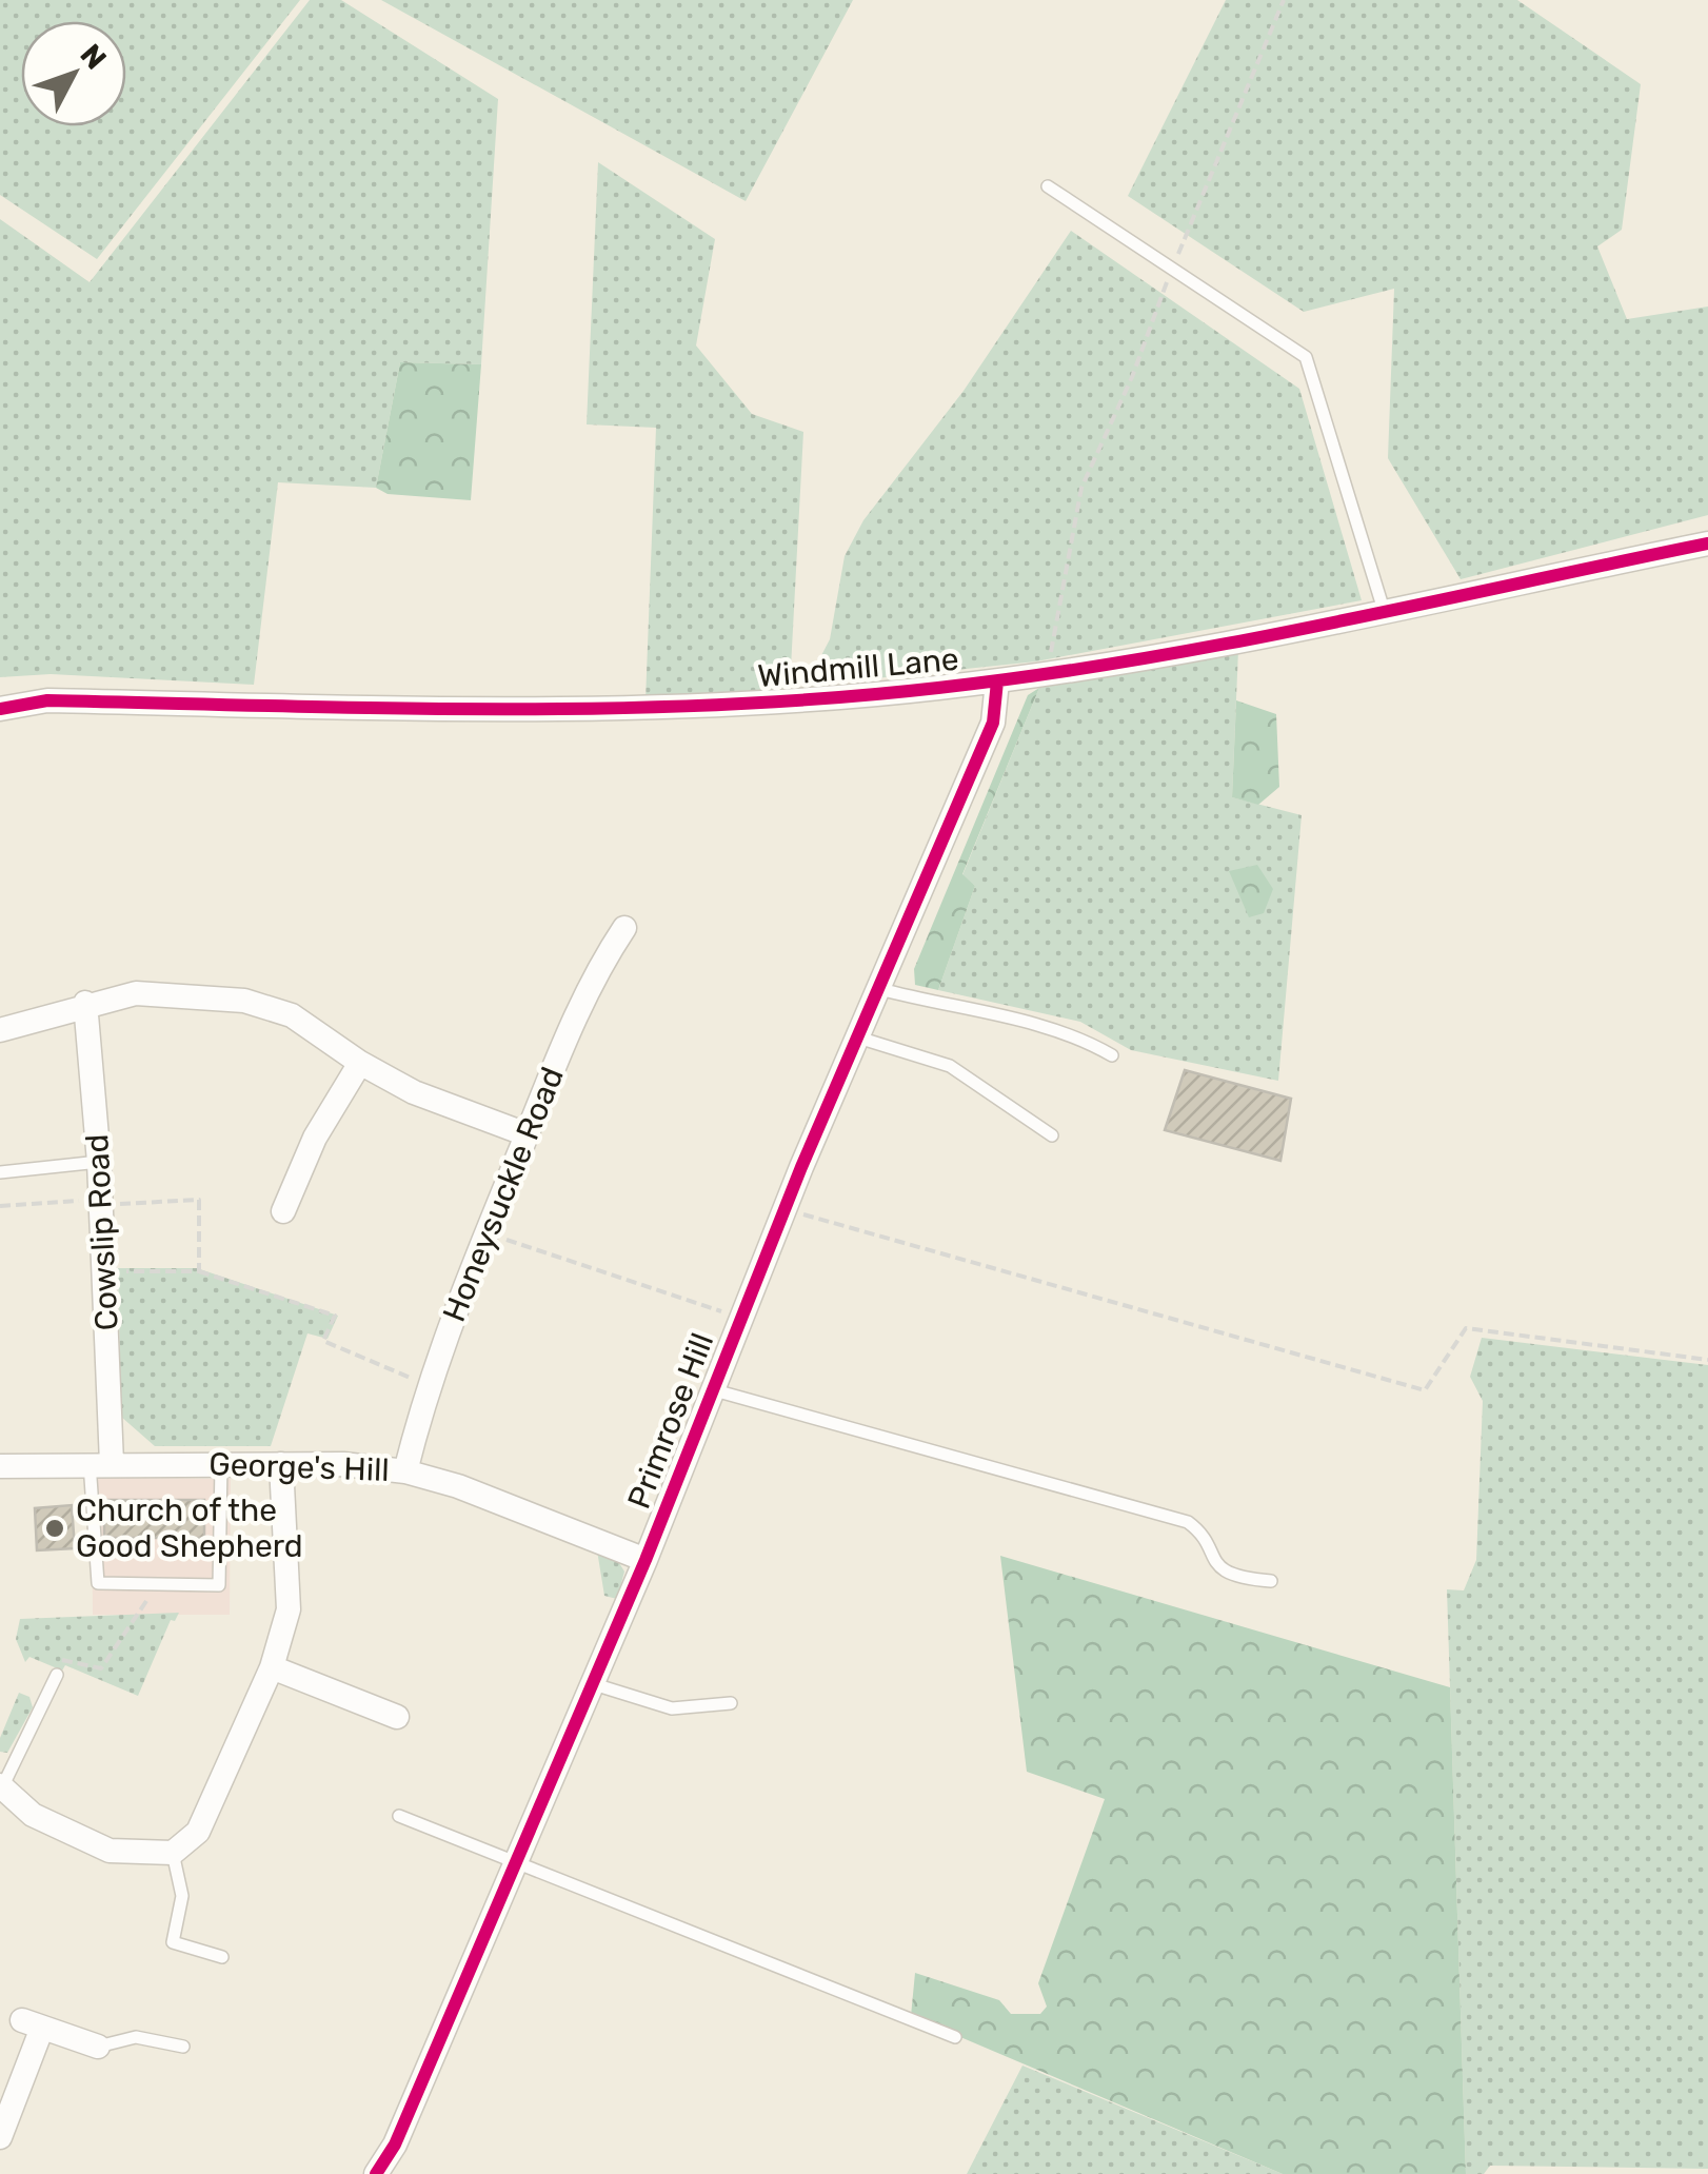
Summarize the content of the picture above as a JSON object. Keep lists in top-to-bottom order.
{
  "streets": {
    "street": [
      "Windmill Lane",
      "Honeysuckle Road",
      "Cowslip Road",
      "Primrose Hill",
      "George's Hill"
    ]
  },
  "crossings": [
    ["Windmill Lane", "Primrose Hill"],
    ["Honeysuckle Road", "George's Hill"],
    ["Cowslip Road", "George's Hill"],
    ["Primrose Hill", "George's Hill"]
  ],
  "places": ["Church of the Good Shepherd"],
  "north": "top right"
}
